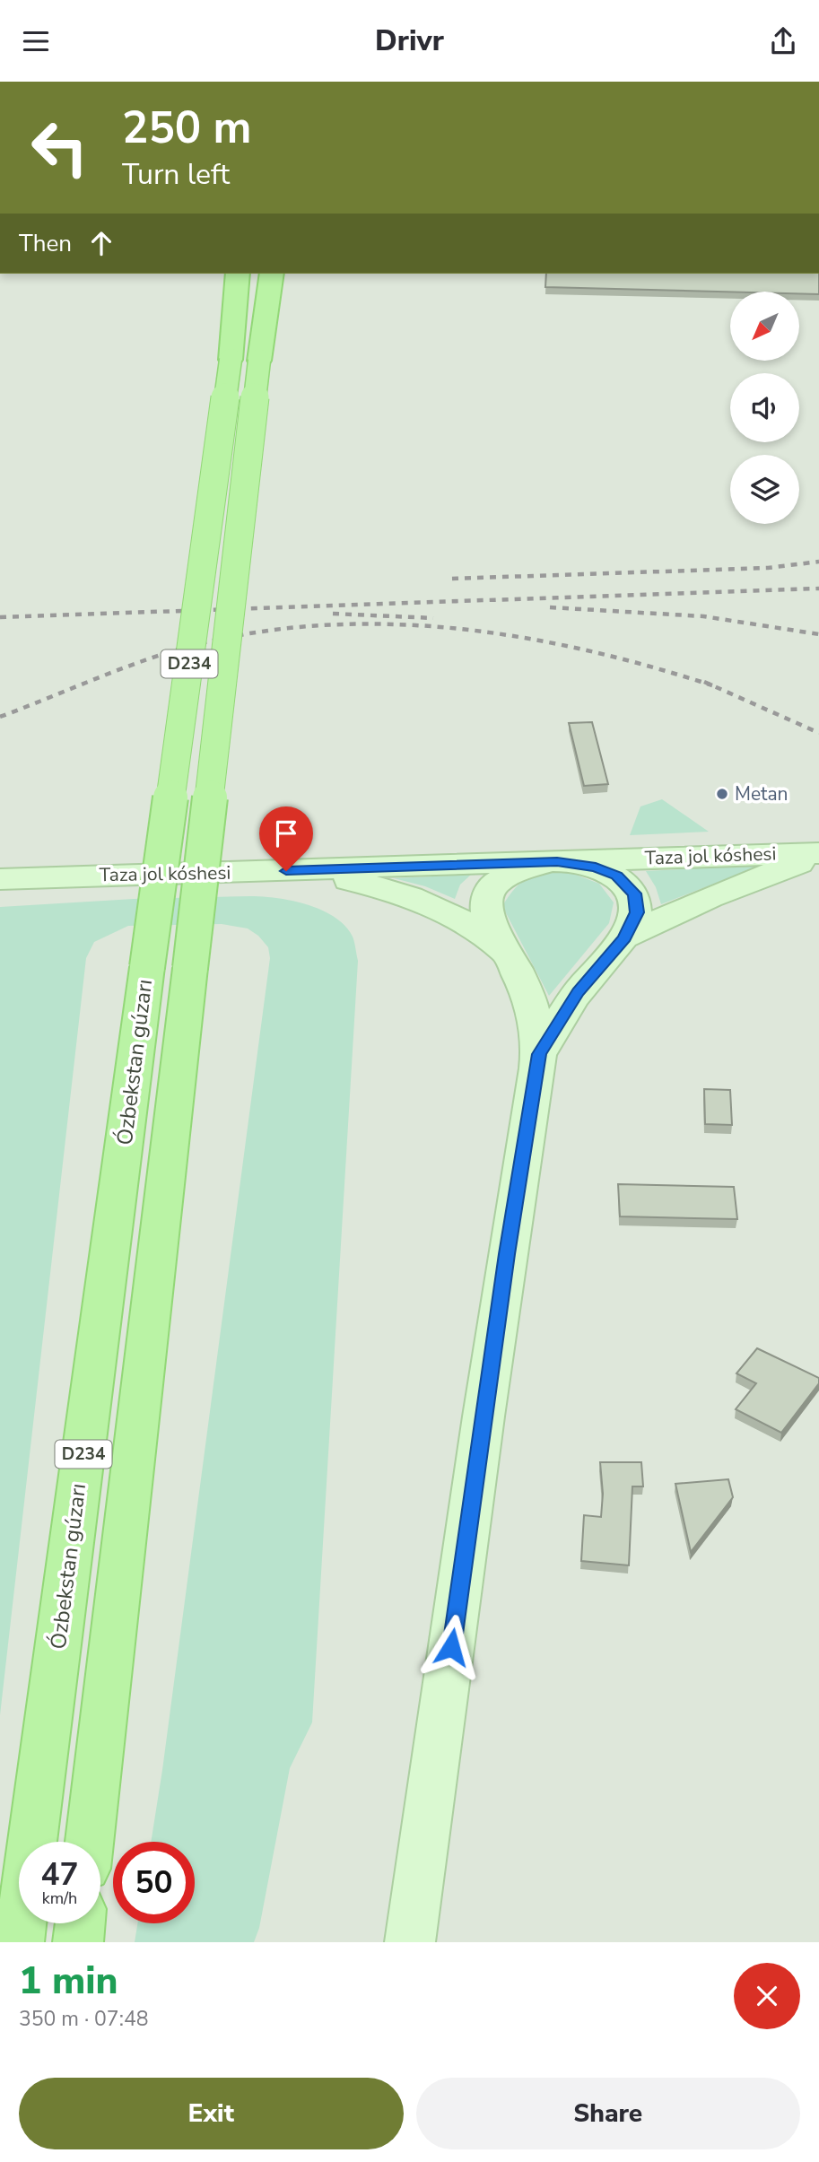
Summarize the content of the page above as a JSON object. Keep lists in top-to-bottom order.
{
  "streets": {
    "main road": ["D234", "Taza jol kóshesi", "Ózbekstan gúzarı"]
  },
  "places": ["Metan"],
  "north": "bottom left",
  "page": {
    "header": "Drivr",
    "turn": ["250 m", "Turn left"],
    "then": "Then",
    "speed": "47 km/h",
    "limit": "50",
    "heading": ["1 min", "350 m · 07:48"],
    "buttons": ["Exit", "Share"]
  }
}
